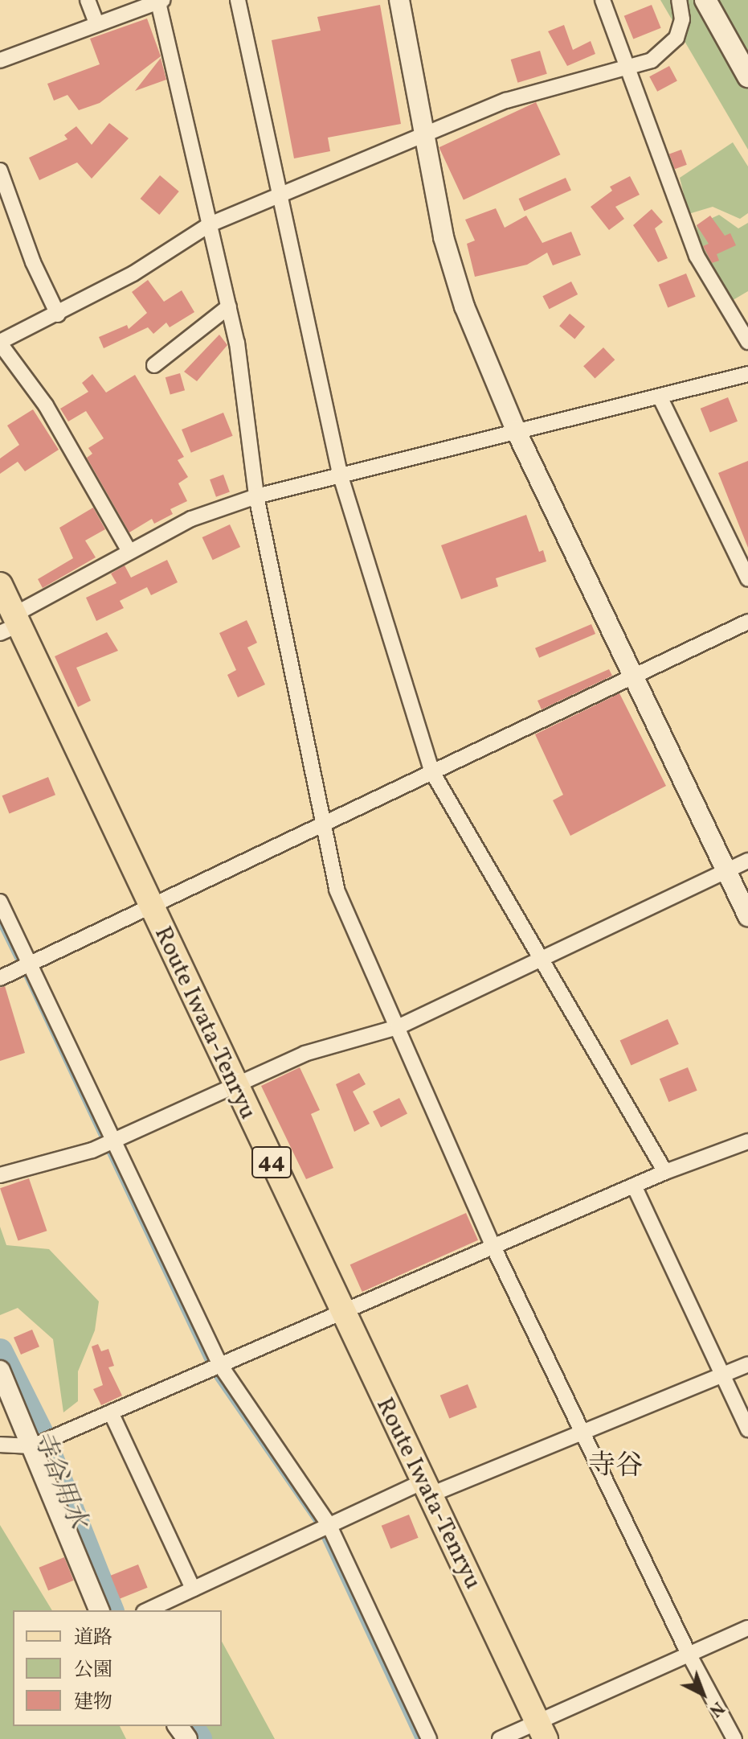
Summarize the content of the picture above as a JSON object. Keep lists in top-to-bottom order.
{
  "streets": {
    "main road": ["Route Iwata-Tenryu", "44"]
  },
  "districts": ["寺谷"],
  "water": ["寺谷用水"],
  "legend": ["道路", "公園", "建物"],
  "north": "bottom right"
}
